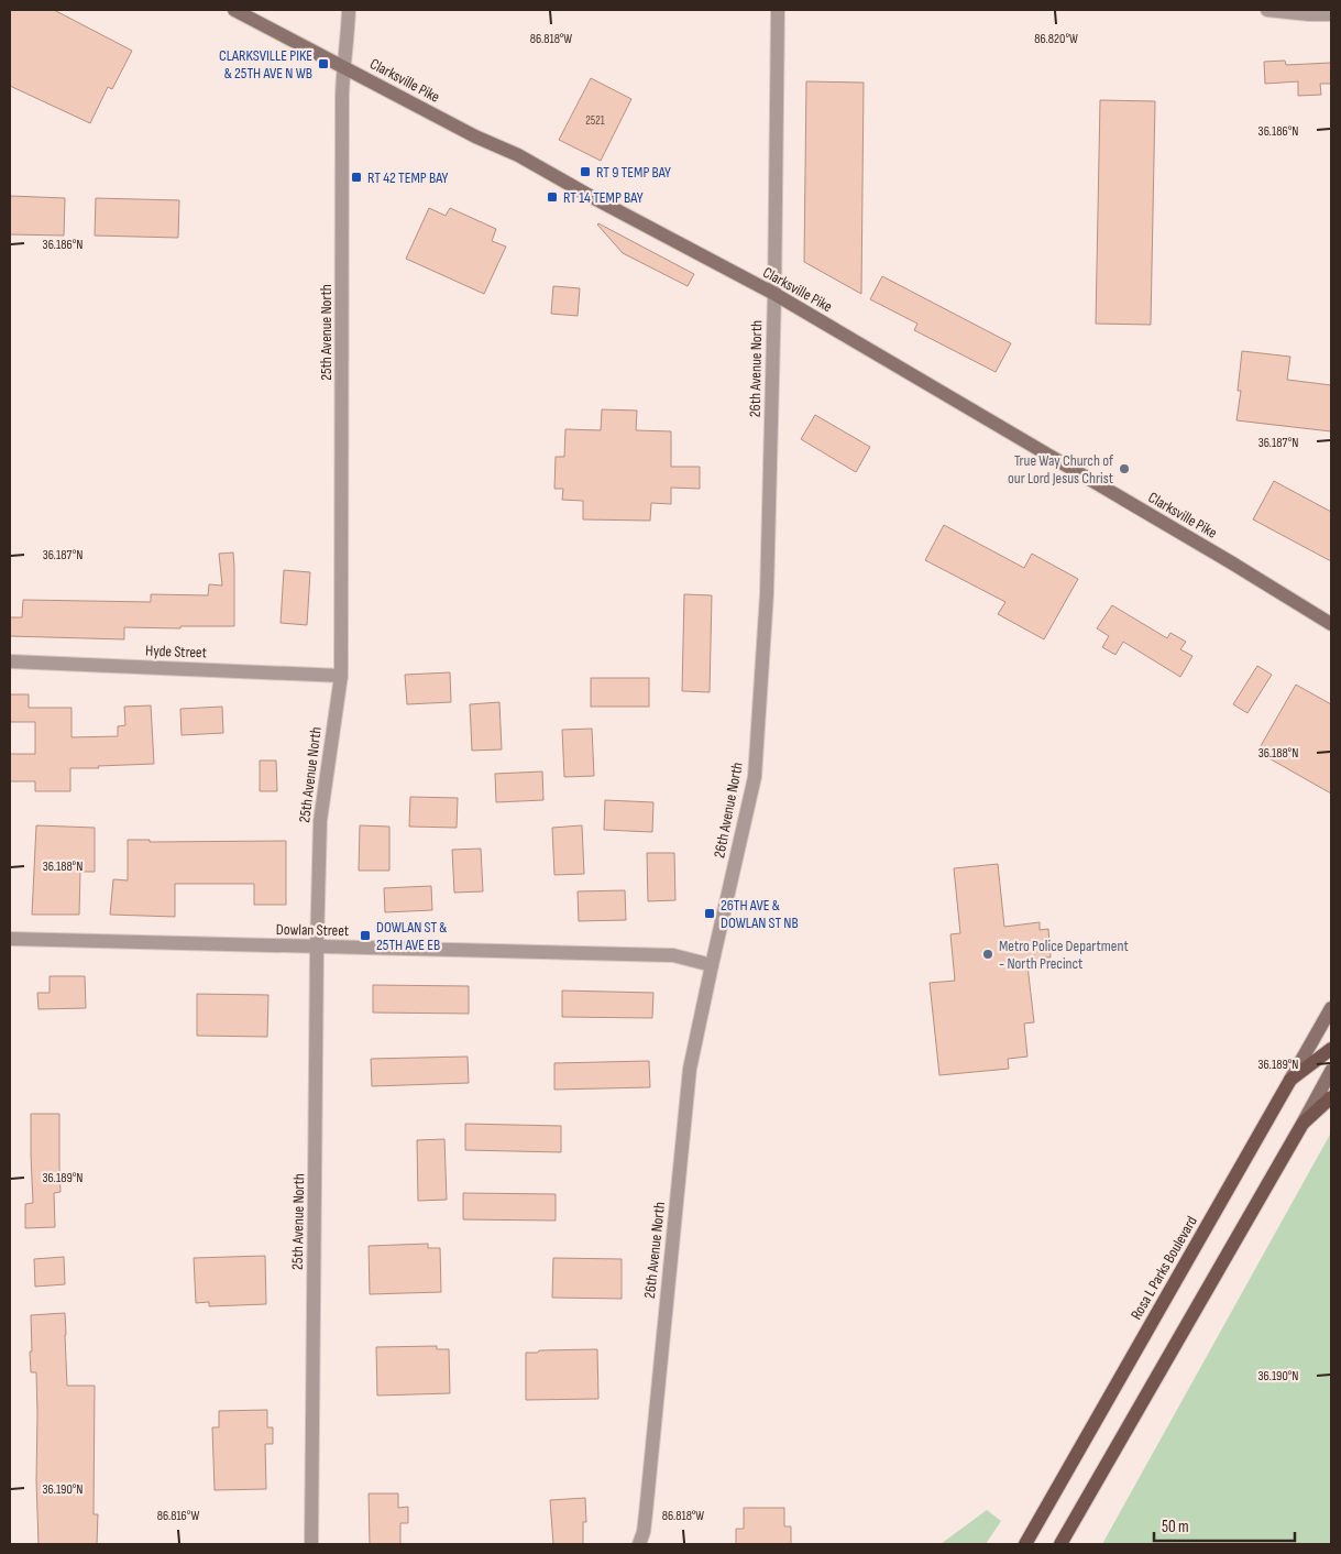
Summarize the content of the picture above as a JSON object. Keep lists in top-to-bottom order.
{
  "streets": {
    "main road": ["Clarksville Pike", "Rosa L Parks Boulevard"],
    "street": [
      "25th Avenue North",
      "26th Avenue North",
      "Hyde Street",
      "Dowlan Street"
    ]
  },
  "crossings": [
    ["Clarksville Pike", "25th Avenue North"],
    ["Clarksville Pike", "26th Avenue North"],
    ["25th Avenue North", "Hyde Street"],
    ["25th Avenue North", "Dowlan Street"],
    ["26th Avenue North", "Dowlan Street"]
  ],
  "places": {
    "transit": [
      "CLARKSVILLE PIKE & 25TH AVE N WB",
      "RT 9 TEMP BAY",
      "RT 42 TEMP BAY",
      "RT 14 TEMP BAY",
      "26TH AVE & DOWLAN ST NB",
      "DOWLAN ST & 25TH AVE EB"
    ],
    "other": ["True Way Church of our Lord Jesus Christ", "Metro Police Department - North Precinct"]
  },
  "house_numbers": ["2521"],
  "scale_bar": "50 m",
  "coordinates": [
    "86.818°W",
    "86.820°W",
    "36.186°N",
    "36.187°N",
    "36.188°N",
    "36.189°N",
    "36.190°N",
    "86.816°W"
  ]
}
